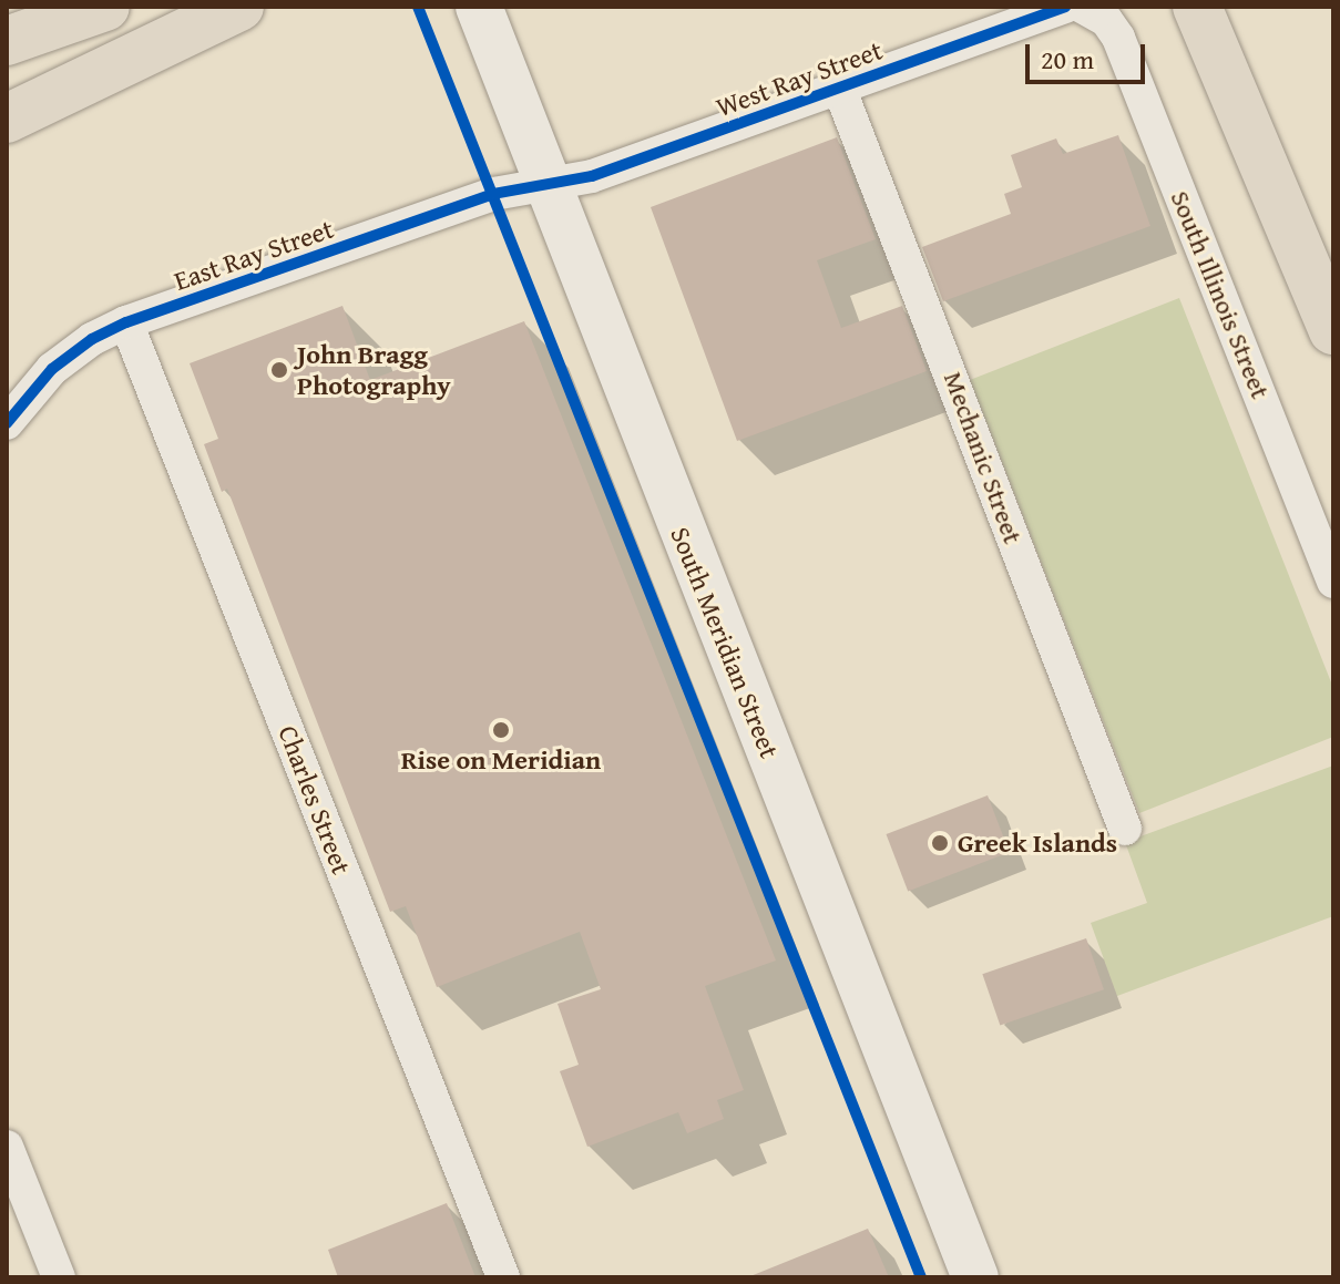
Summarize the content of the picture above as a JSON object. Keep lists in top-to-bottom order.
{
  "streets": {
    "main road": ["South Meridian Street"],
    "street": [
      "West Ray Street",
      "East Ray Street",
      "South Illinois Street",
      "Mechanic Street",
      "Charles Street"
    ]
  },
  "crossings": [
    ["West Ray Street", "East Ray Street"],
    ["West Ray Street", "South Illinois Street"],
    ["West Ray Street", "Mechanic Street"],
    ["West Ray Street", "South Meridian Street"],
    ["East Ray Street", "South Meridian Street"],
    ["East Ray Street", "Charles Street"]
  ],
  "places": ["John Bragg Photography", "Rise on Meridian", "Greek Islands"],
  "scale_bar": "20 m"
}
